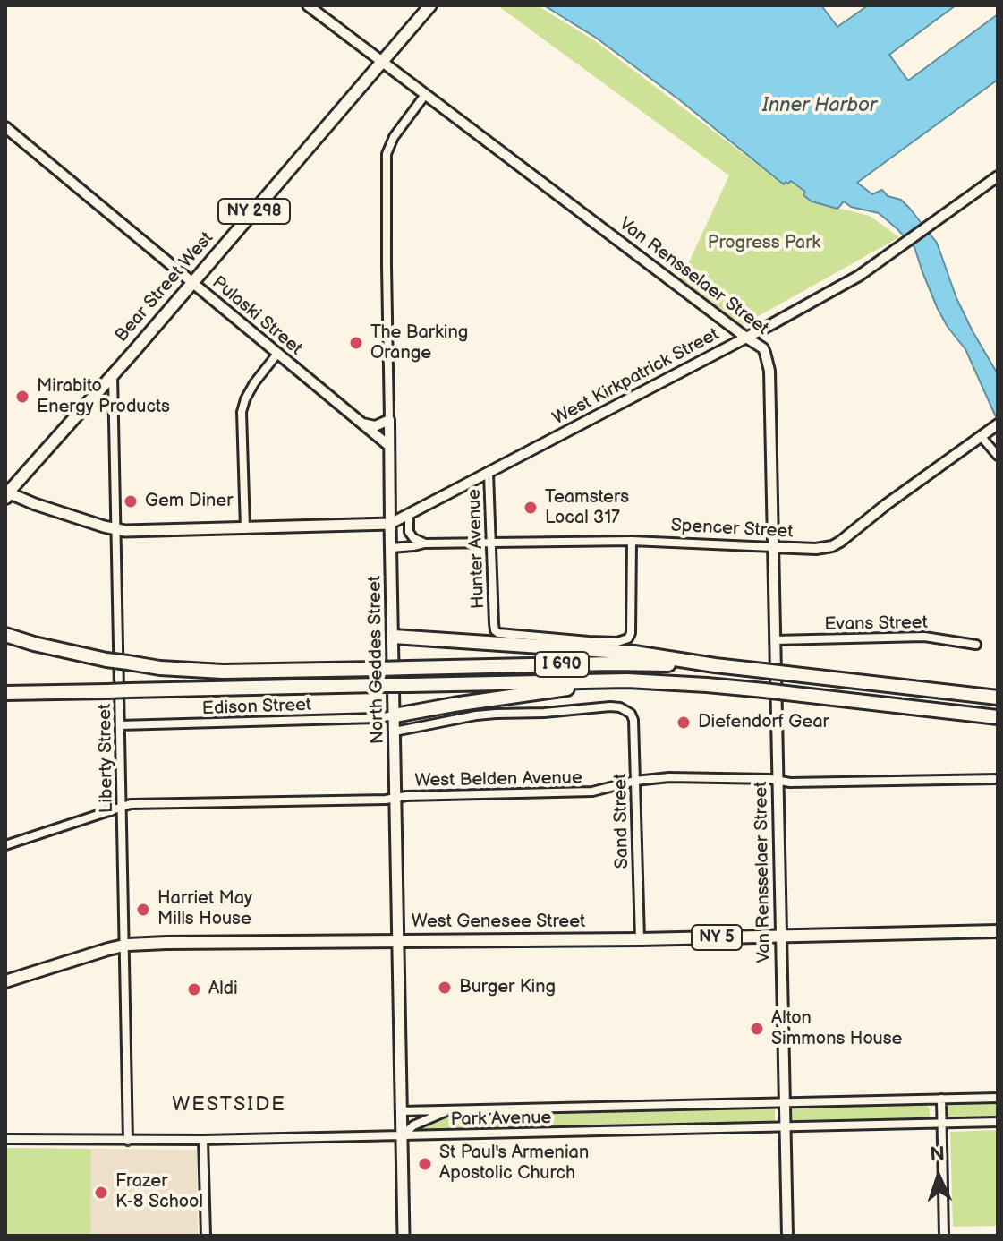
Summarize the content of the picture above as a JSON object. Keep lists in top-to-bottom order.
{
  "streets": {
    "highway": ["I 690"],
    "main road": [
      "NY 298",
      "Bear Street West",
      "North Geddes Street",
      "West Genesee Street",
      "NY 5"
    ],
    "street": [
      "Van Rensselaer Street",
      "Pulaski Street",
      "West Kirkpatrick Street",
      "Spencer Street",
      "Hunter Avenue",
      "Evans Street",
      "Edison Street",
      "Liberty Street",
      "West Belden Avenue",
      "Sand Street",
      "Park Avenue"
    ]
  },
  "crossings": [
    ["Van Rensselaer Street", "Bear Street West"],
    ["Van Rensselaer Street", "West Kirkpatrick Street"],
    ["Van Rensselaer Street", "Spencer Street"],
    ["Van Rensselaer Street", "Evans Street"],
    ["Van Rensselaer Street", "North Geddes Street"],
    ["Van Rensselaer Street", "West Belden Avenue"],
    ["Van Rensselaer Street", "West Genesee Street"],
    ["Van Rensselaer Street", "Park Avenue"],
    ["Bear Street West", "Pulaski Street"],
    ["Bear Street West", "Liberty Street"],
    ["Pulaski Street", "North Geddes Street"],
    ["West Kirkpatrick Street", "Hunter Avenue"],
    ["West Kirkpatrick Street", "North Geddes Street"],
    ["Spencer Street", "Hunter Avenue"],
    ["Spencer Street", "North Geddes Street"],
    ["North Geddes Street", "Edison Street"],
    ["North Geddes Street", "West Belden Avenue"],
    ["North Geddes Street", "Sand Street"],
    ["North Geddes Street", "West Genesee Street"],
    ["North Geddes Street", "Park Avenue"],
    ["Edison Street", "Liberty Street"],
    ["Liberty Street", "West Belden Avenue"],
    ["Liberty Street", "West Genesee Street"],
    ["Liberty Street", "Park Avenue"],
    ["West Belden Avenue", "Sand Street"],
    ["Sand Street", "West Genesee Street"]
  ],
  "districts": ["WESTSIDE"],
  "water": ["Inner Harbor"],
  "parks": ["Progress Park"],
  "places": [
    "The Barking Orange",
    "Mirabito Energy Products",
    "Gem Diner",
    "Teamsters Local 317",
    "Diefendorf Gear",
    "Harriet May Mills House",
    "Burger King",
    "Aldi",
    "Alton Simmons House",
    "St Paul's Armenian Apostolic Church",
    "Frazer K-8 School"
  ],
  "north": "top"
}
